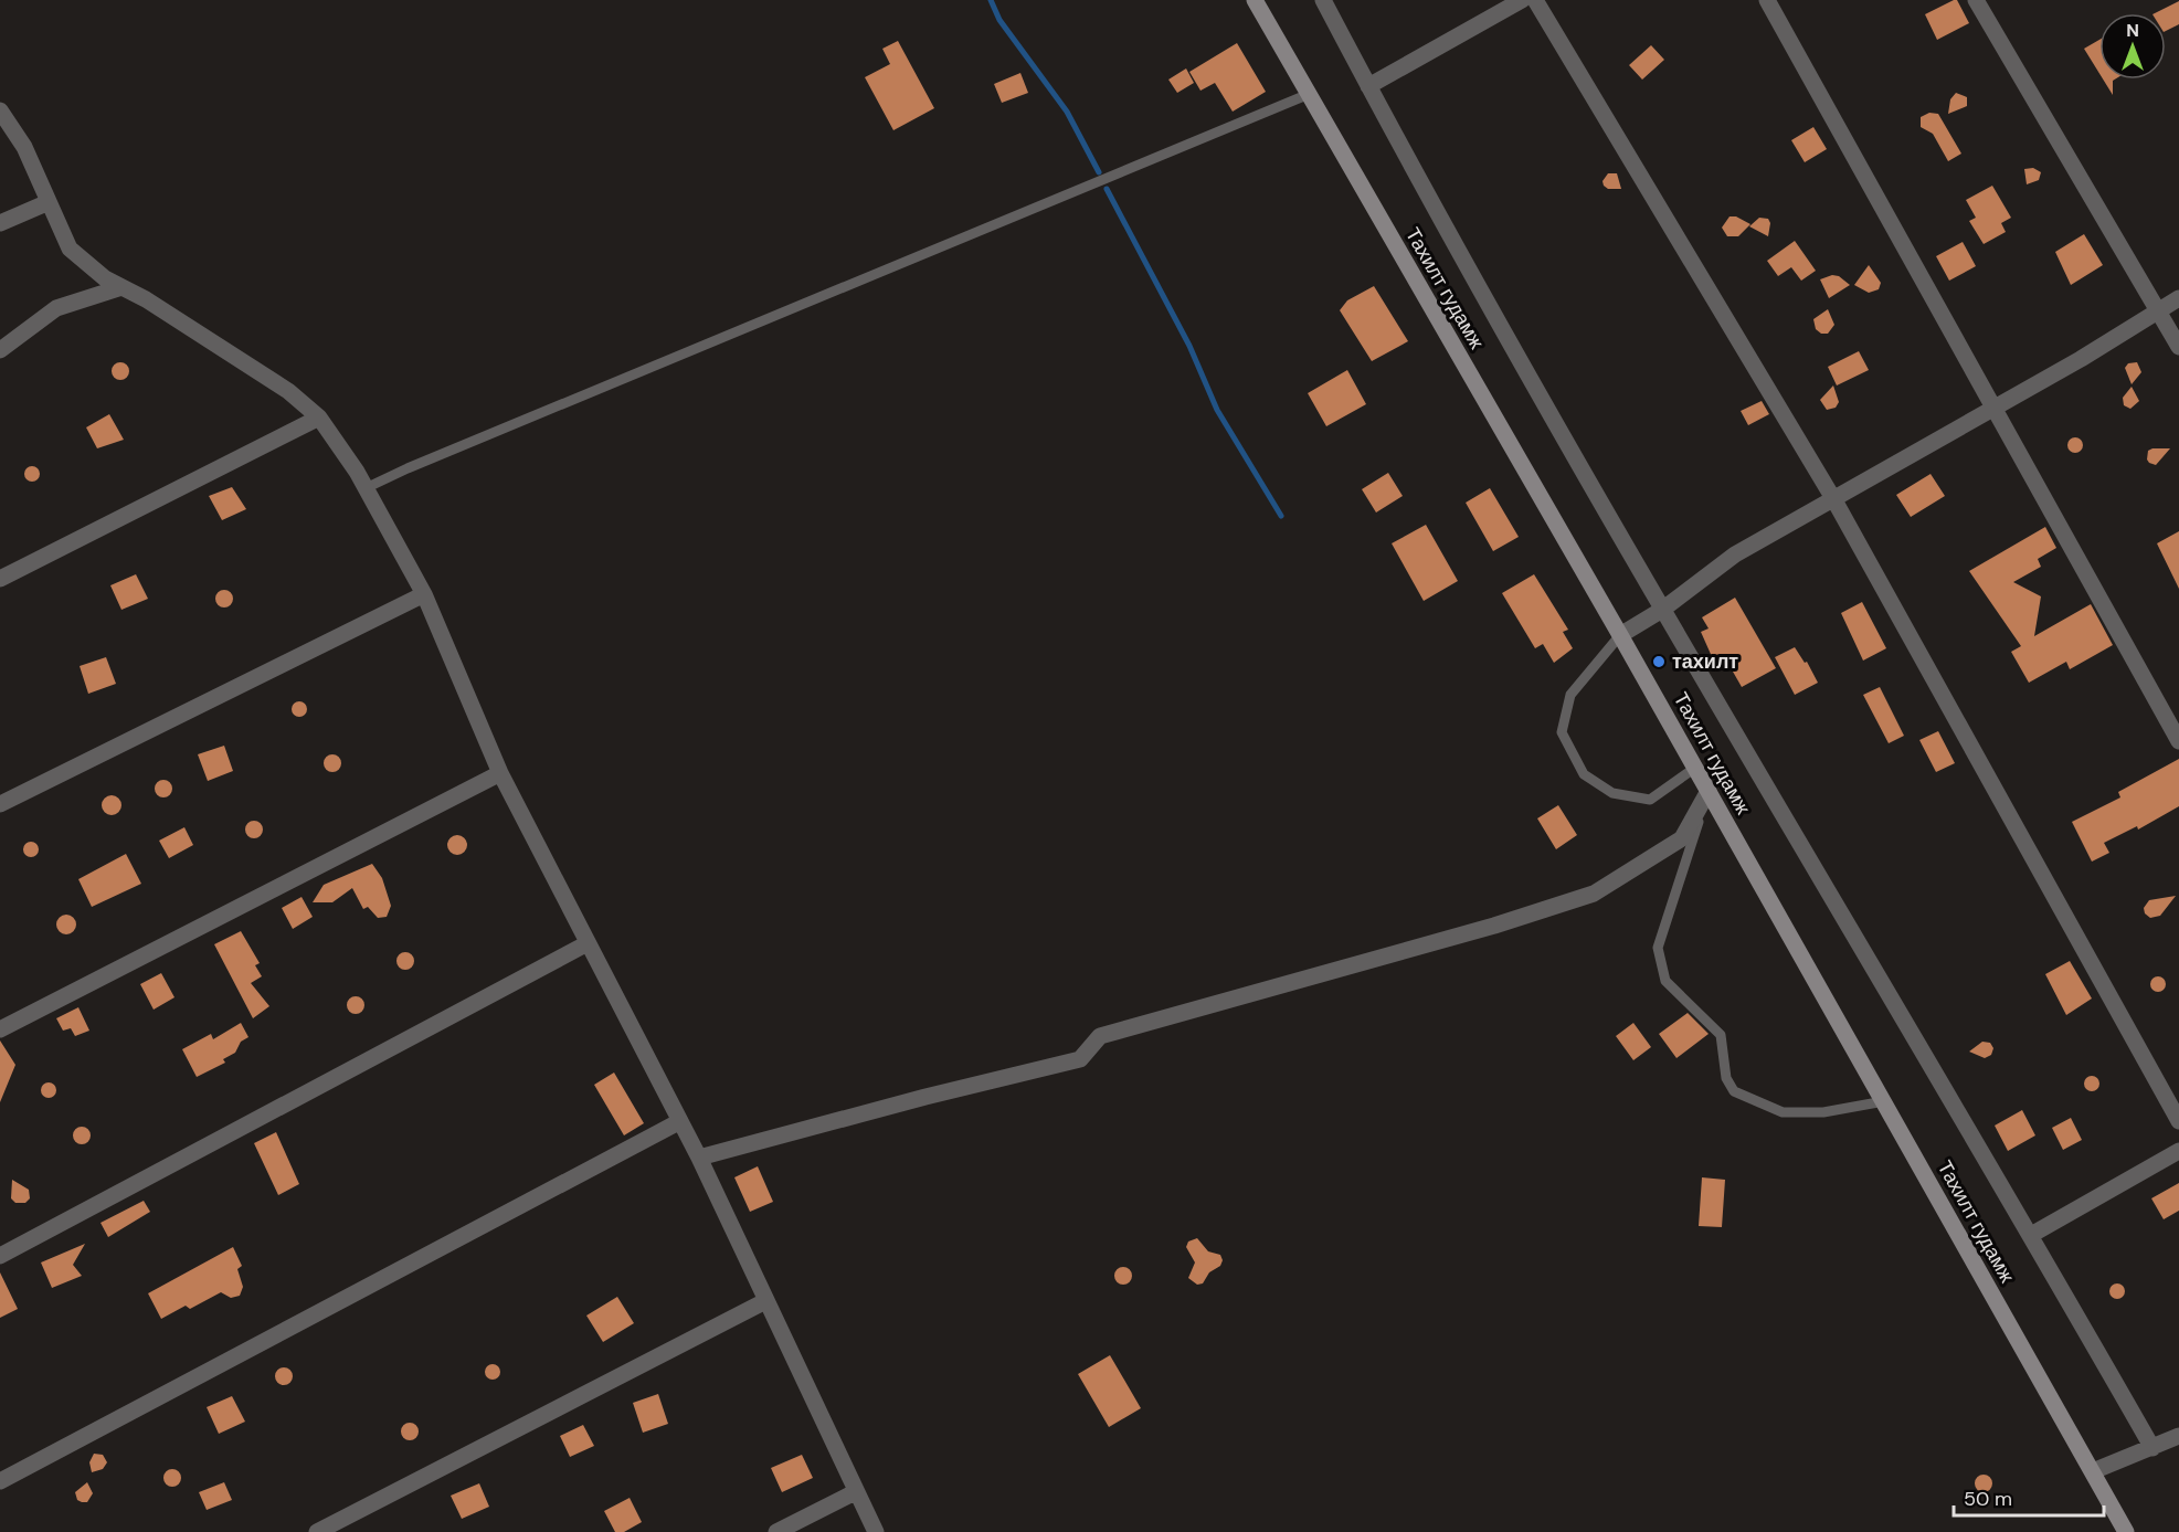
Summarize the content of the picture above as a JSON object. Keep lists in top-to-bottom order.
{
  "streets": {
    "main road": ["Тахилт гудамж"]
  },
  "places": ["тахилт"],
  "scale_bar": "50 m",
  "north": "top"
}
